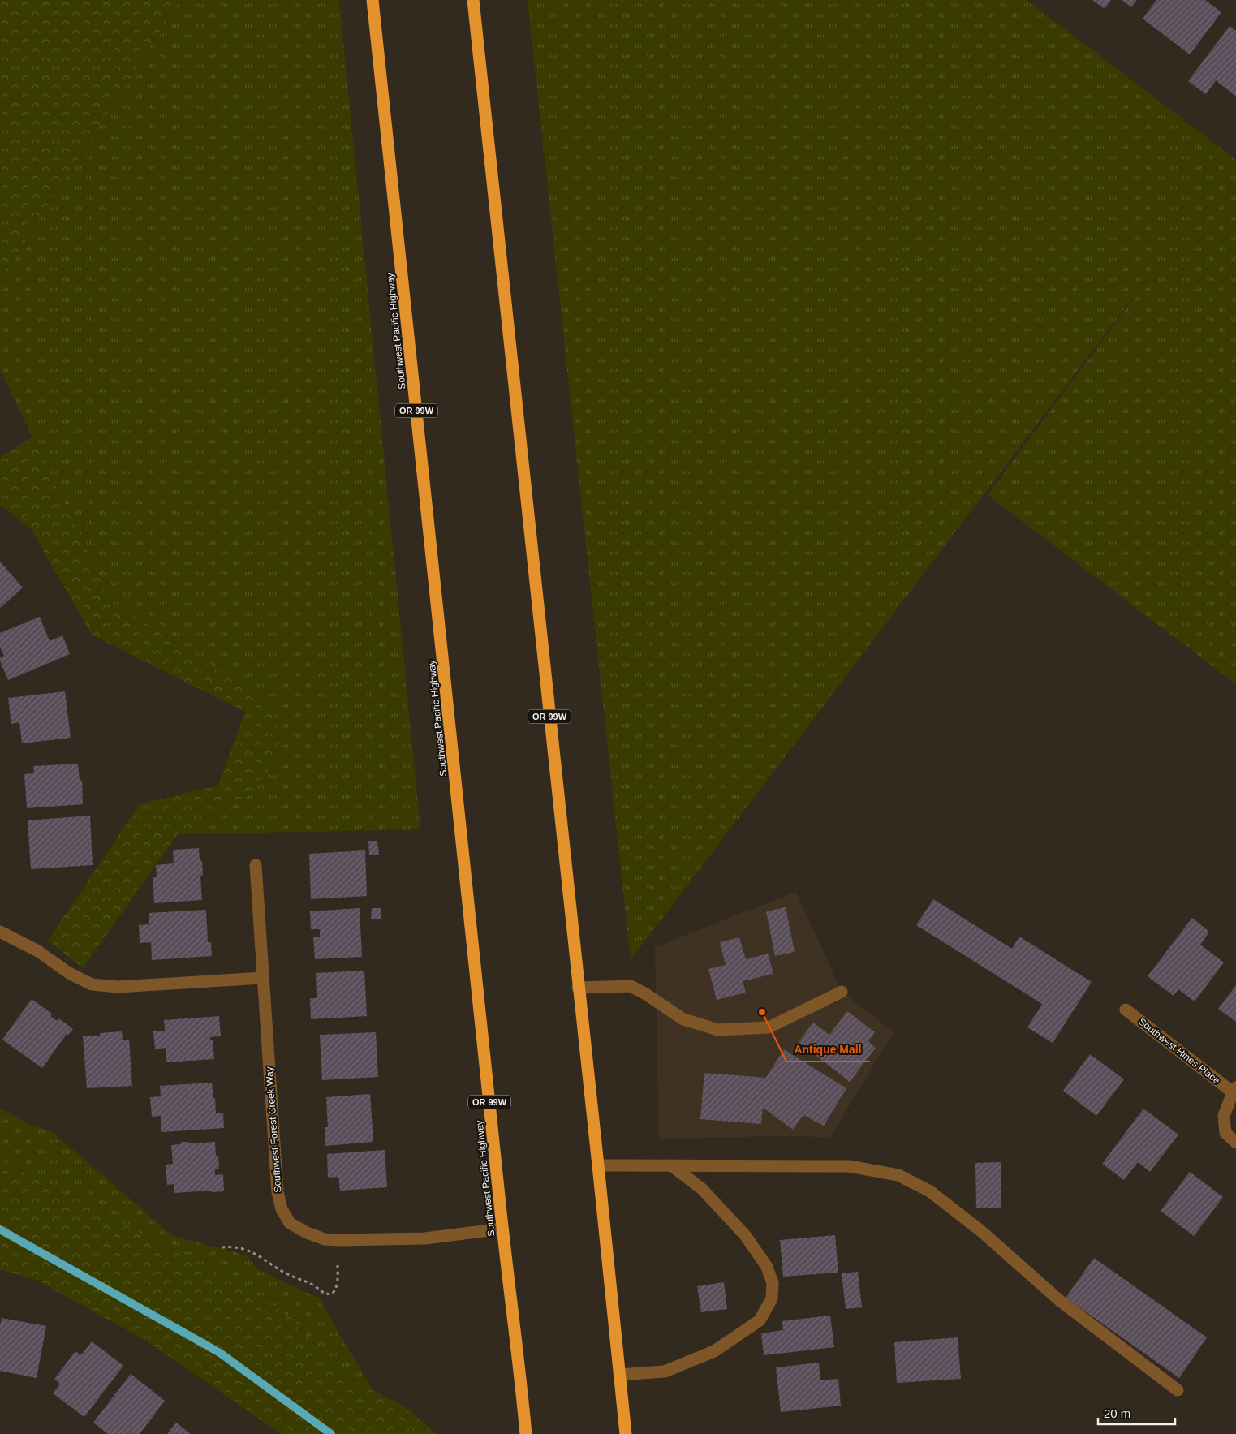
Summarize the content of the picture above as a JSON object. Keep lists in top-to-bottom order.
{
  "streets": {
    "highway": ["Southwest Pacific Highway", "OR 99W"],
    "street": ["Southwest Hines Place", "Southwest Forest Creek Way"]
  },
  "crossings": [
    ["Southwest Pacific Highway", "Southwest Forest Creek Way"]
  ],
  "places": ["Antique Mall"],
  "scale_bar": "20 m"
}
